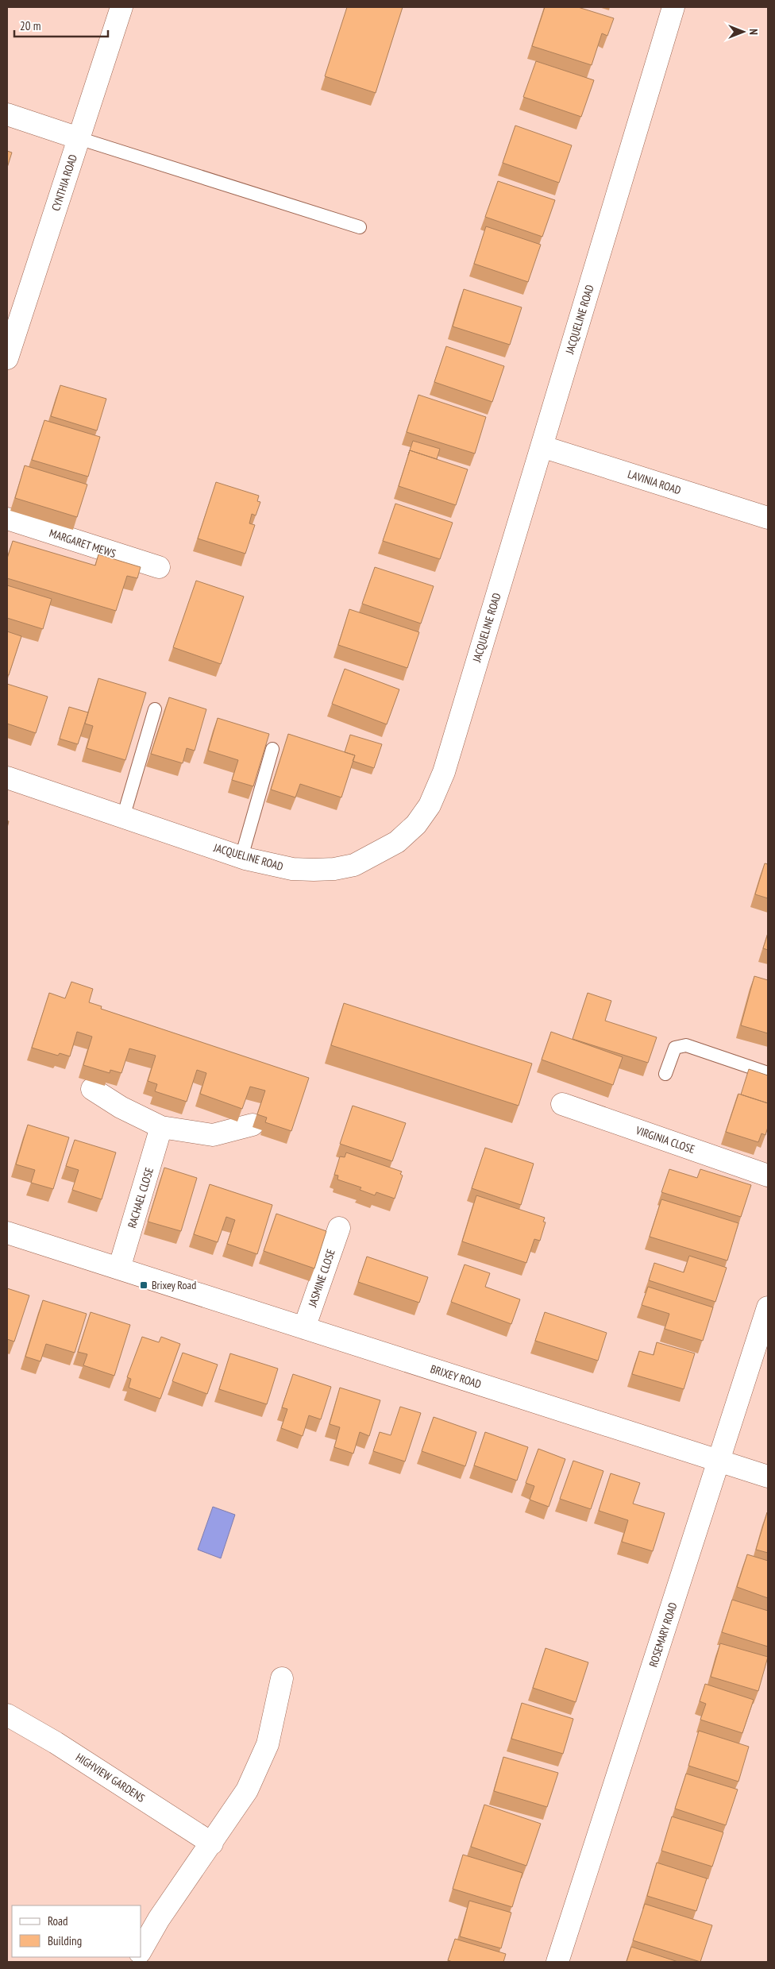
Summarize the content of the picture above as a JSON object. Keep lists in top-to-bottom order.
{
  "streets": {
    "street": [
      "CYNTHIA ROAD",
      "JACQUELINE ROAD",
      "LAVINIA ROAD",
      "MARGARET MEWS",
      "VIRGINIA CLOSE",
      "RACHAEL CLOSE",
      "JASMINE CLOSE",
      "BRIXEY ROAD",
      "ROSEMARY ROAD",
      "HIGHVIEW GARDENS"
    ]
  },
  "crossings": [
    ["JACQUELINE ROAD", "LAVINIA ROAD"],
    ["RACHAEL CLOSE", "BRIXEY ROAD"],
    ["JASMINE CLOSE", "BRIXEY ROAD"],
    ["BRIXEY ROAD", "ROSEMARY ROAD"]
  ],
  "places": {
    "transit": ["Brixey Road"]
  },
  "legend": ["Road", "Building"],
  "scale_bar": "20 m",
  "north": "right"
}
